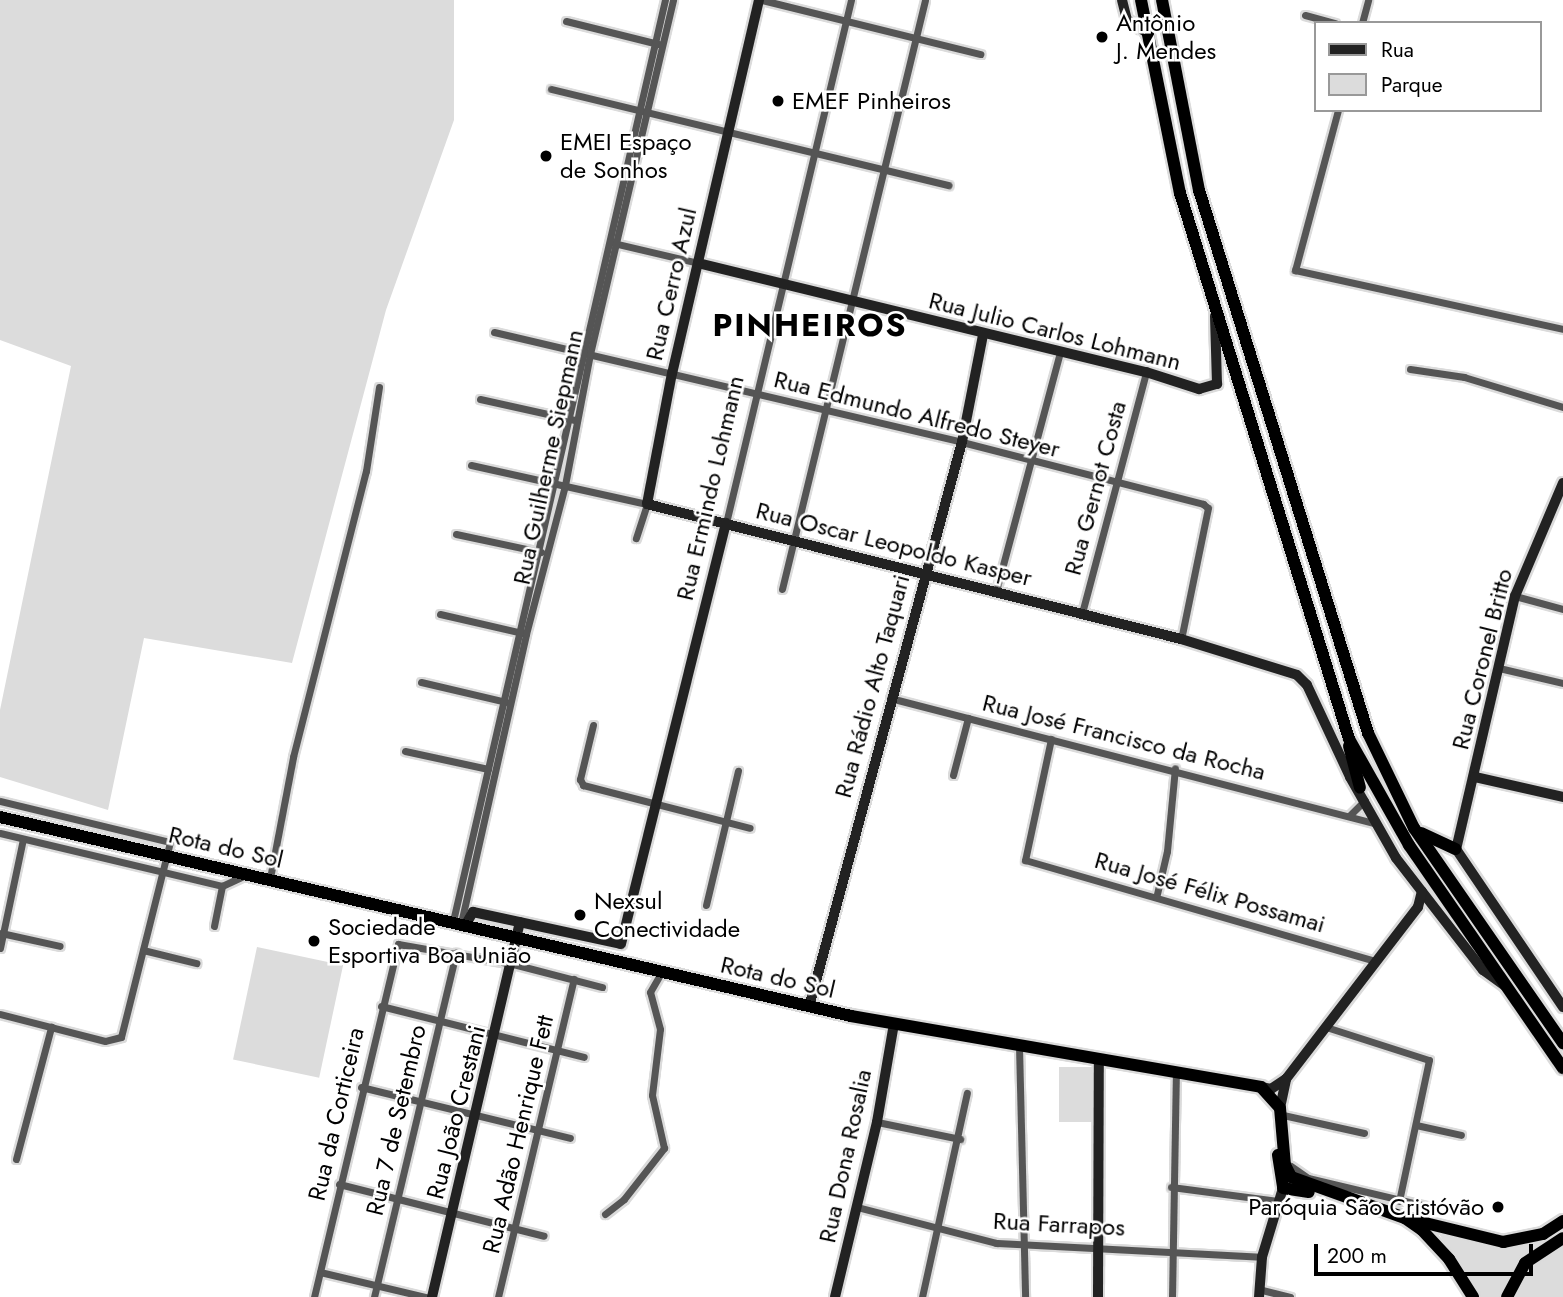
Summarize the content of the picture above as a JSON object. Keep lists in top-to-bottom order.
{
  "streets": {
    "highway": ["Rota do Sol"],
    "street": [
      "Rua Cerro Azul",
      "Rua Julio Carlos Lohmann",
      "Rua Edmundo Alfredo Steyer",
      "Rua Guilherme Siepmann",
      "Rua Ermindo Lohmann",
      "Rua Gernot Costa",
      "Rua Oscar Leopoldo Kasper",
      "Rua Coronel Britto",
      "Rua Rádio Alto Taquari",
      "Rua José Francisco da Rocha",
      "Rua José Félix Possamai",
      "Rua João Crestani",
      "Rua da Corticeira",
      "Rua 7 de Setembro",
      "Rua Adão Henrique Fett",
      "Rua Dona Rosalia",
      "Rua Farrapos"
    ]
  },
  "crossings": [
    ["Rua Cerro Azul", "Rua Julio Carlos Lohmann"],
    ["Rua Cerro Azul", "Rua Edmundo Alfredo Steyer"],
    ["Rua Cerro Azul", "Rua Oscar Leopoldo Kasper"],
    ["Rua Julio Carlos Lohmann", "Rua Guilherme Siepmann"],
    ["Rua Julio Carlos Lohmann", "Rua Ermindo Lohmann"],
    ["Rua Julio Carlos Lohmann", "Rua Gernot Costa"],
    ["Rua Julio Carlos Lohmann", "Rua Rádio Alto Taquari"],
    ["Rua Edmundo Alfredo Steyer", "Rua Guilherme Siepmann"],
    ["Rua Edmundo Alfredo Steyer", "Rua Ermindo Lohmann"],
    ["Rua Edmundo Alfredo Steyer", "Rua Gernot Costa"],
    ["Rua Edmundo Alfredo Steyer", "Rua Oscar Leopoldo Kasper"],
    ["Rua Edmundo Alfredo Steyer", "Rua Rádio Alto Taquari"],
    ["Rua Guilherme Siepmann", "Rua Oscar Leopoldo Kasper"],
    ["Rua Guilherme Siepmann", "Rota do Sol"],
    ["Rua Ermindo Lohmann", "Rua Oscar Leopoldo Kasper"],
    ["Rua Gernot Costa", "Rua Oscar Leopoldo Kasper"],
    ["Rua Oscar Leopoldo Kasper", "Rua Rádio Alto Taquari"],
    ["Rua Rádio Alto Taquari", "Rua José Francisco da Rocha"],
    ["Rua Rádio Alto Taquari", "Rota do Sol"],
    ["Rua José Francisco da Rocha", "Rua José Félix Possamai"],
    ["Rota do Sol", "Rua João Crestani"],
    ["Rota do Sol", "Rua Dona Rosalia"],
    ["Rua da Corticeira", "Rua 7 de Setembro"],
    ["Rua Dona Rosalia", "Rua Farrapos"]
  ],
  "districts": ["PINHEIROS"],
  "places": [
    "Antônio J. Mendes",
    "EMEF Pinheiros",
    "EMEI Espaço de Sonhos",
    "Nexsul Conectividade",
    "Sociedade Esportiva Boa União",
    "Paróquia São Cristóvão"
  ],
  "legend": ["Rua", "Parque"],
  "scale_bar": "200 m"
}
